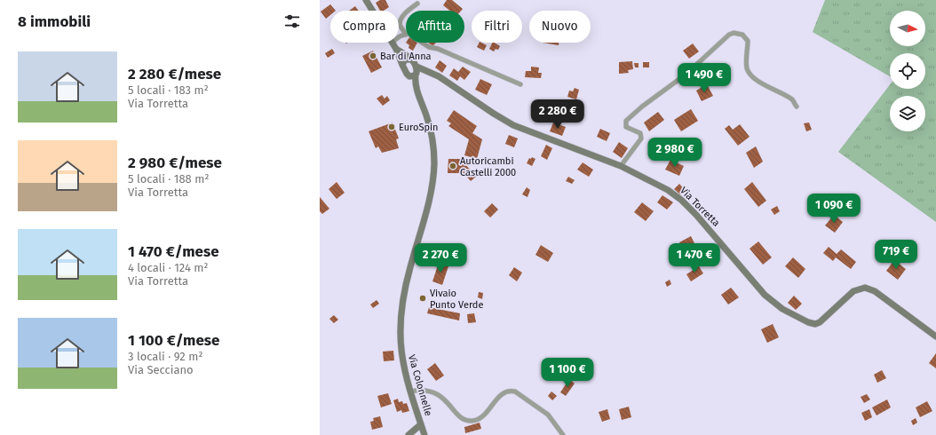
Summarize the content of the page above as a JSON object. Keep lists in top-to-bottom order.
{
  "streets": {
    "street": ["Via Torretta", "Via Colonnelle"]
  },
  "crossings": [
    ["Via Torretta", "Via Colonnelle"]
  ],
  "places": [
    "Bar di Anna",
    "EuroSpin",
    "Autoricambi Castelli 2000",
    "Vivaio Punto Verde"
  ],
  "north": "right",
  "page": {
    "heading": "8 immobili",
    "chip": [
      "Compra",
      "Affitta",
      "Filtri",
      "Nuovo"
    ],
    "list": [
      {
        "name": "2 280 €/mese",
        "note": "5 locali · 183 m² · Via Torretta"
      },
      {
        "name": "2 980 €/mese",
        "note": "5 locali · 188 m² · Via Torretta"
      },
      {
        "name": "1 470 €/mese",
        "note": "4 locali · 124 m² · Via Torretta"
      },
      {
        "name": "1 100 €/mese",
        "note": "3 locali · 92 m² · Via Secciano"
      }
    ],
    "price": [
      "1 490 €",
      "2 280 €",
      "2 980 €",
      "1 090 €",
      "719 €",
      "2 270 €",
      "1 470 €",
      "1 100 €"
    ]
  }
}
